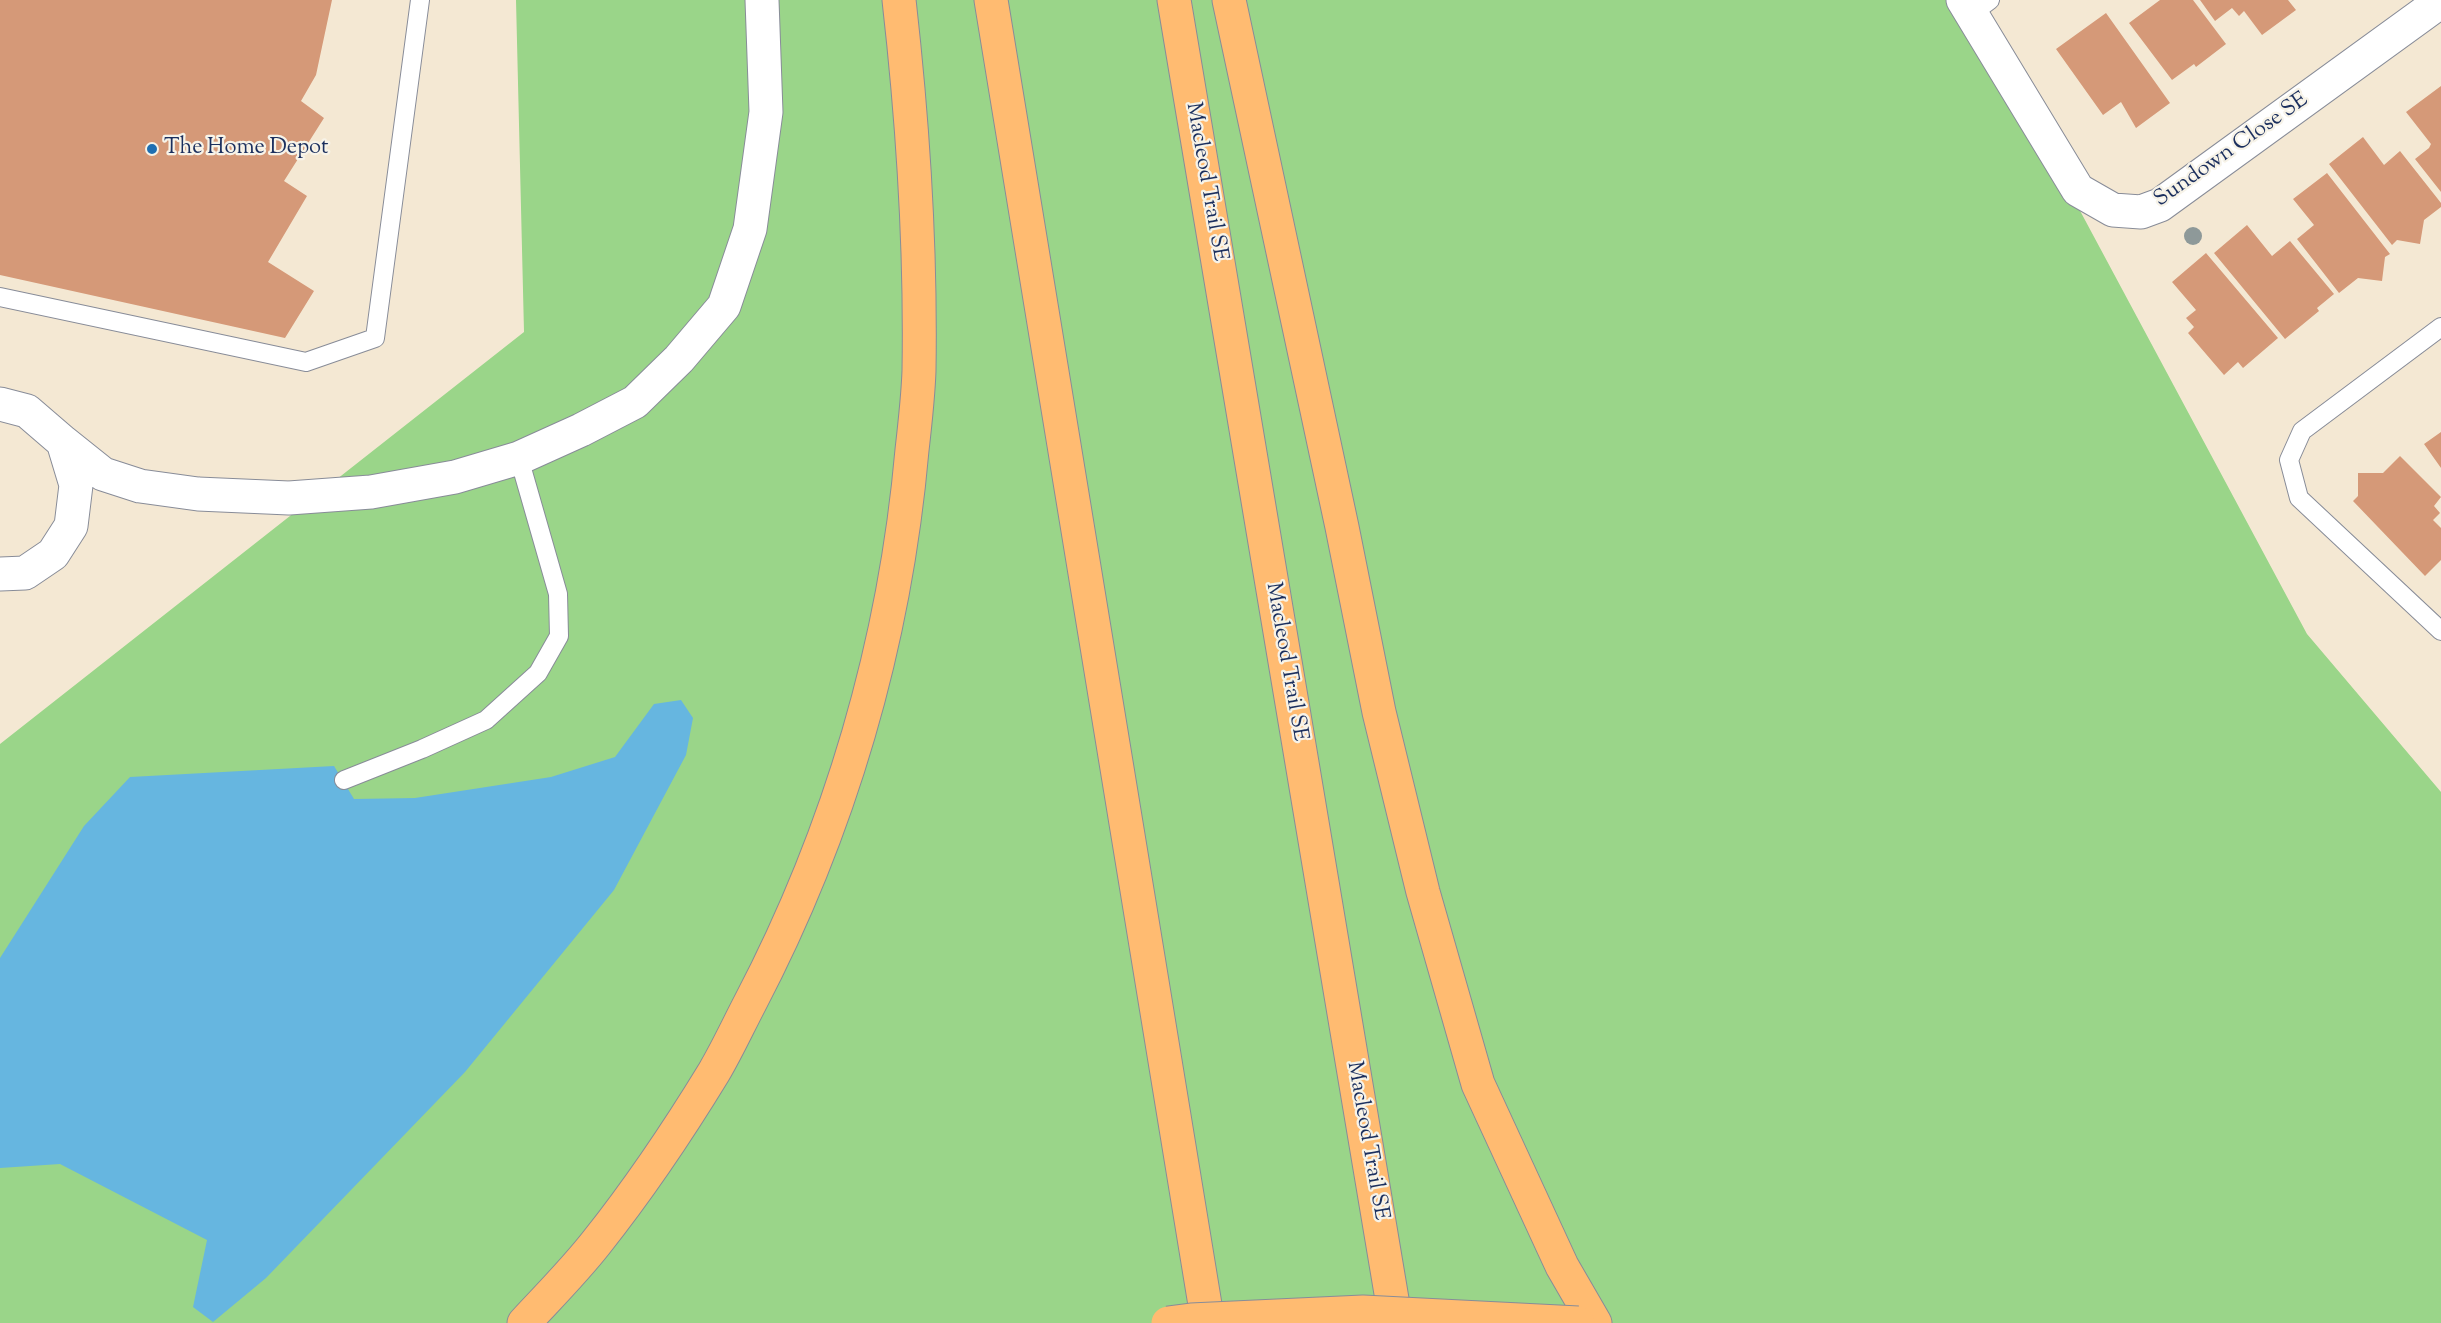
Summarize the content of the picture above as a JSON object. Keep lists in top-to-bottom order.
{
  "streets": {
    "highway": ["Macleod Trail SE"],
    "street": ["Sundown Close SE"]
  },
  "places": ["The Home Depot"]
}
